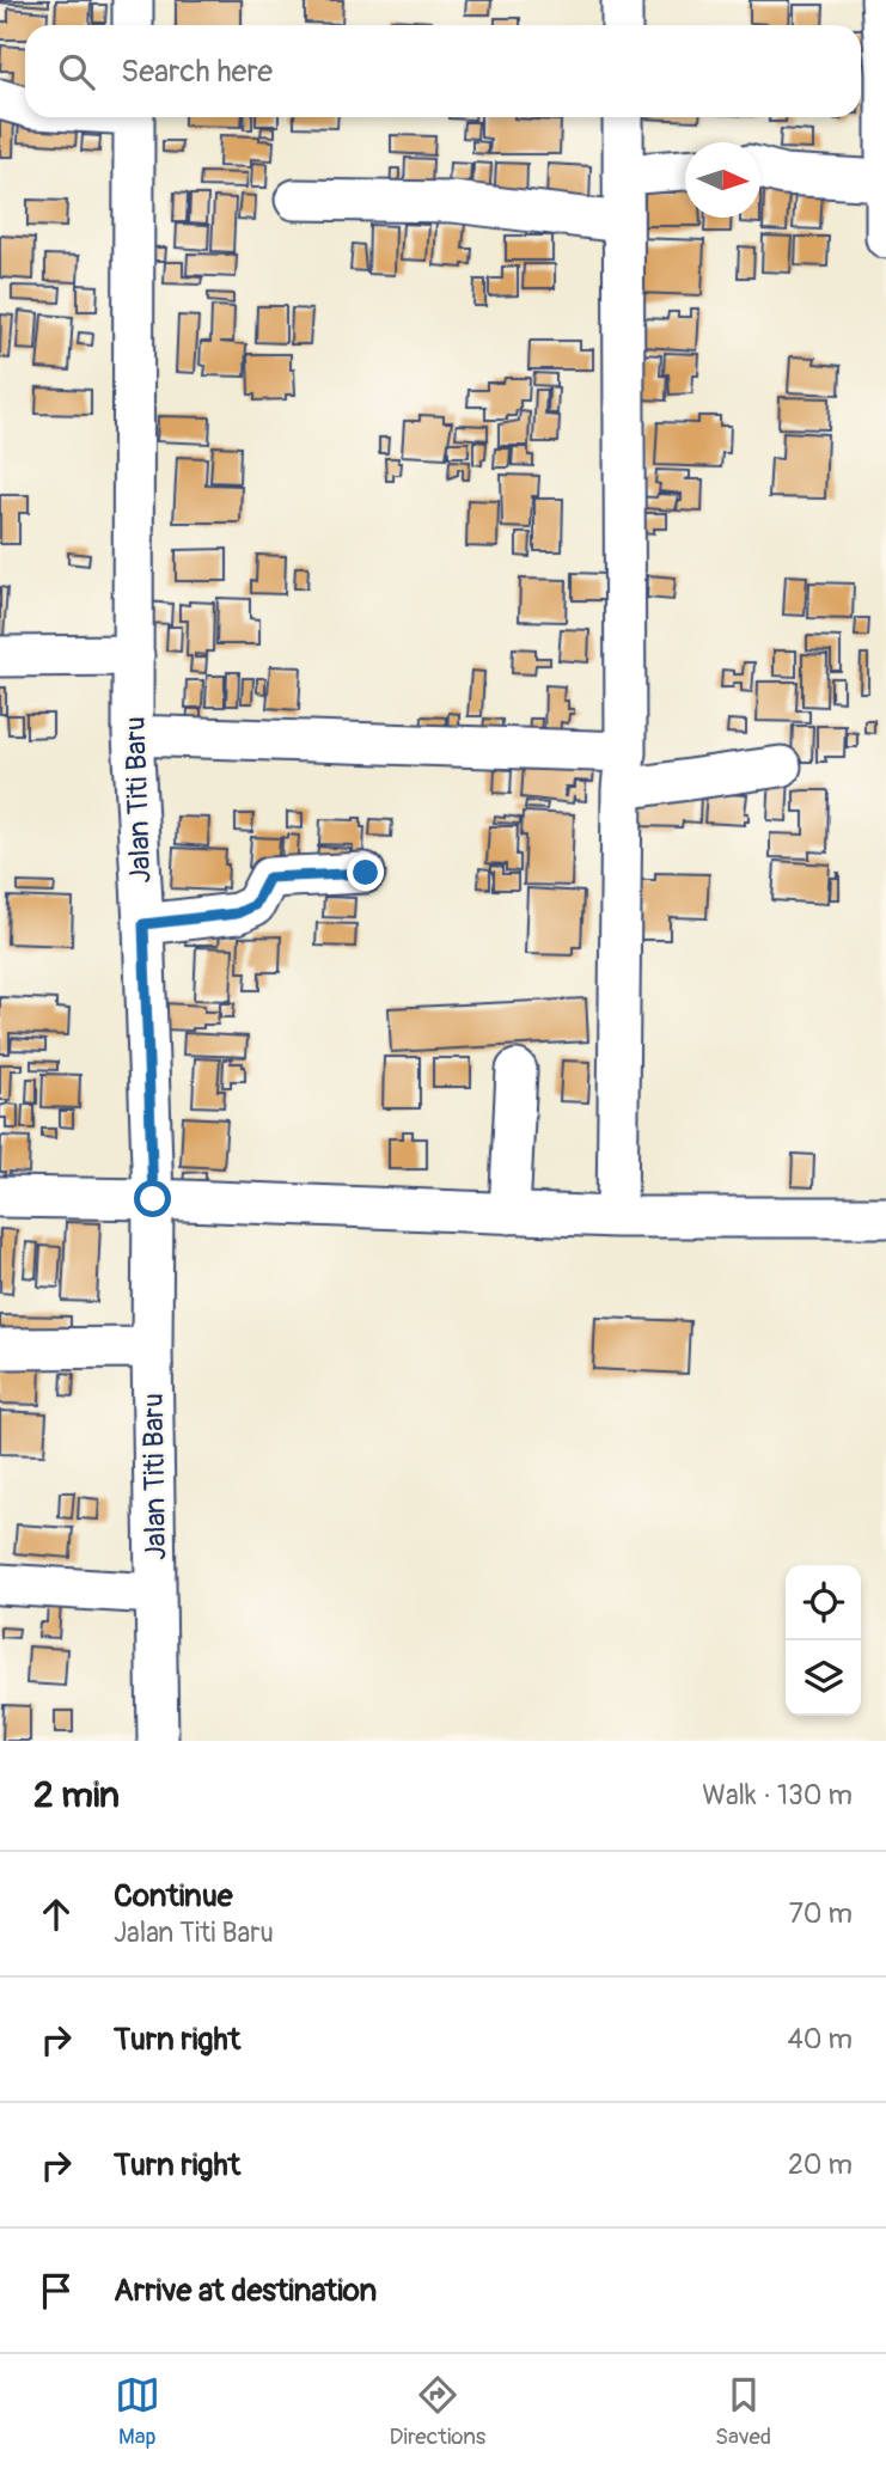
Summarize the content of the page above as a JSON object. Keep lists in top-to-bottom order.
{
  "streets": {
    "street": ["Jalan Titi Baru"]
  },
  "north": "right",
  "page": {
    "search": "Search here",
    "heading": ["2 min", "Walk · 130 m"],
    "list": [
      ["Continue", "Jalan Titi Baru", "70 m"],
      ["Turn right", "40 m"],
      ["Turn right", "20 m"],
      "Arrive at destination"
    ],
    "nav": ["Map", "Directions", "Saved"]
  }
}
